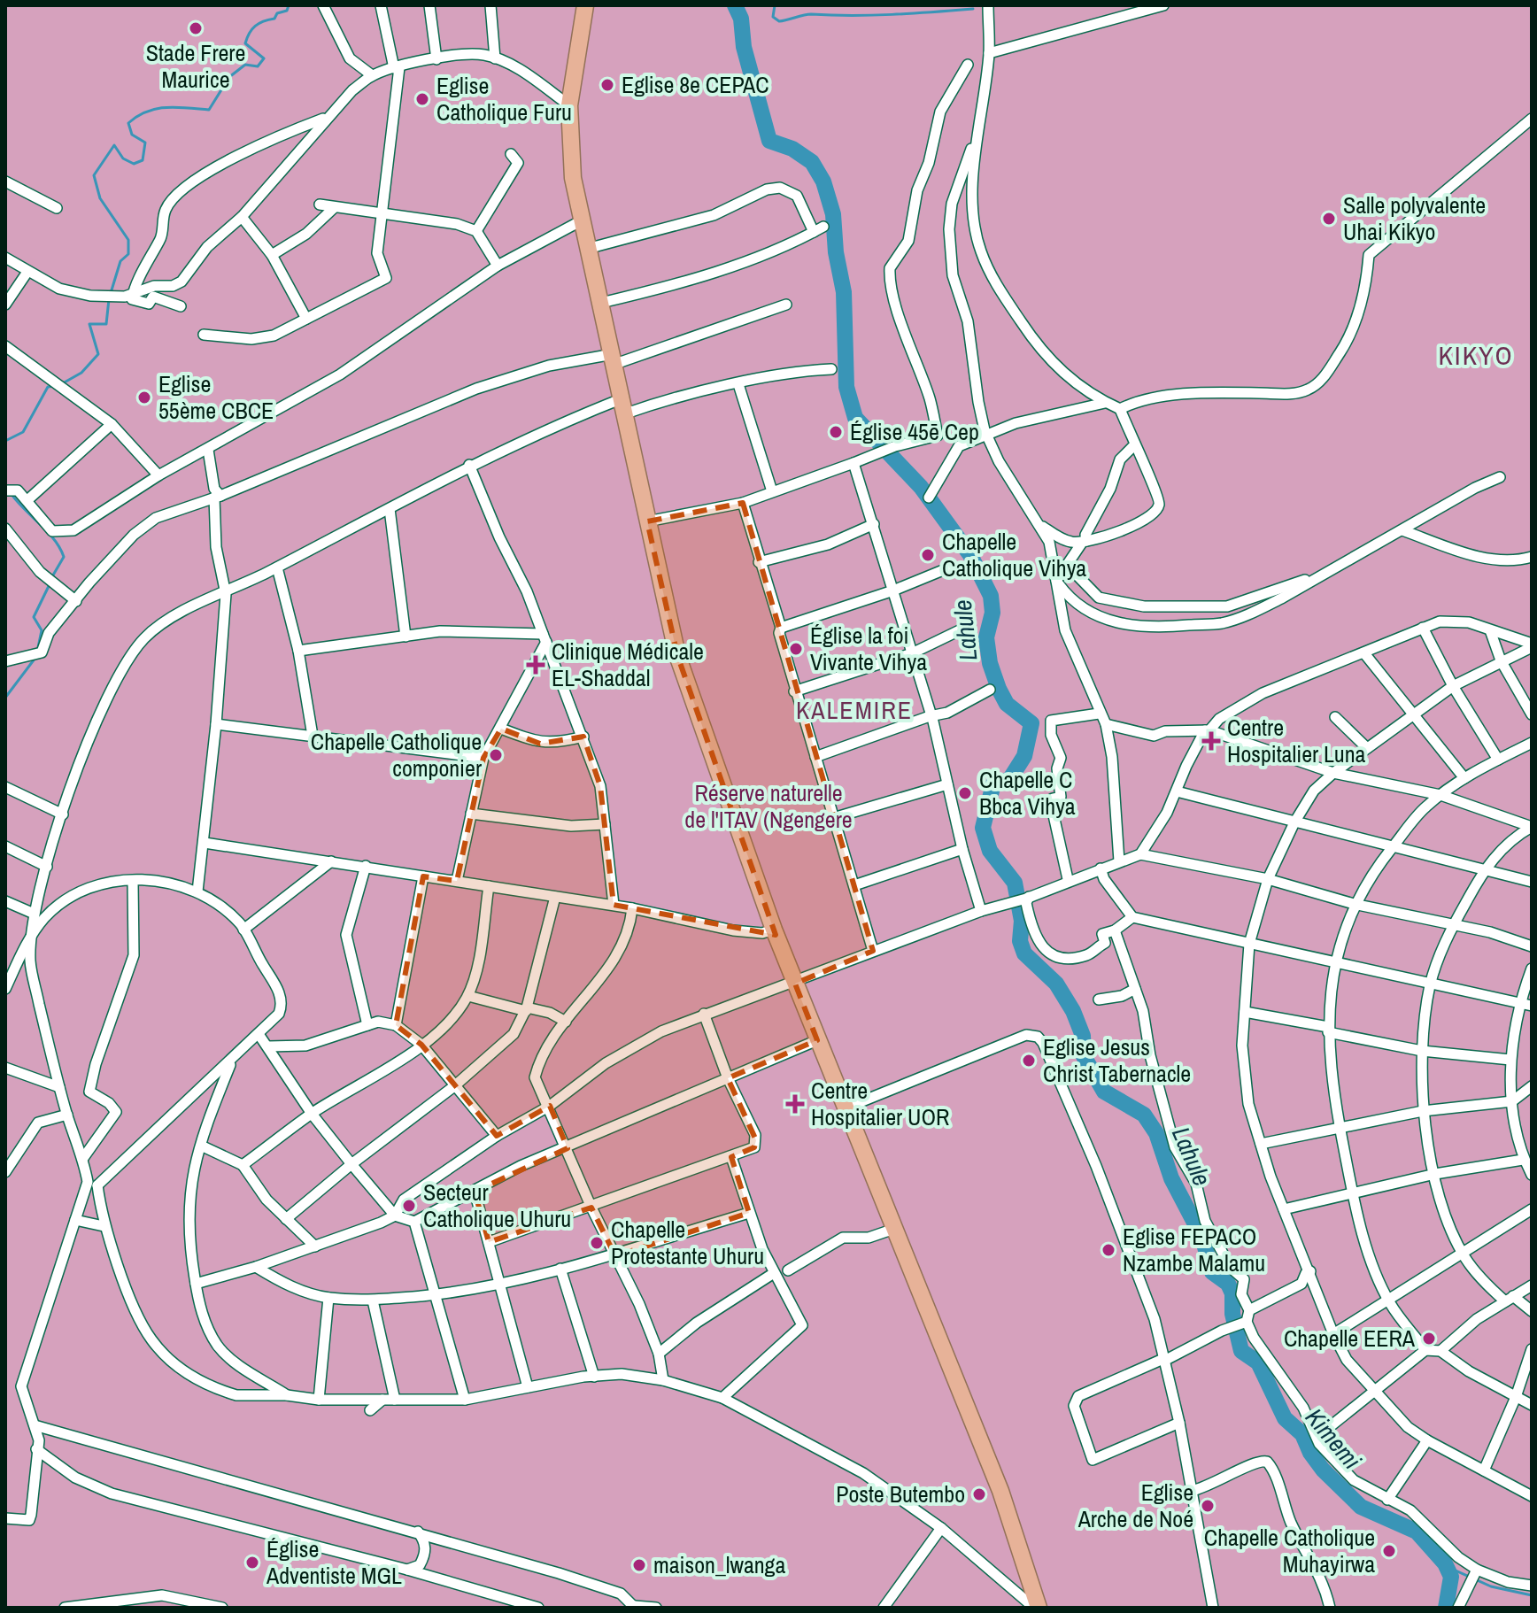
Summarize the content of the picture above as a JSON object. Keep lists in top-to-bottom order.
{
  "districts": ["KIKYO", "KALEMIRE"],
  "water": ["Lahule", "Kimemi"],
  "parks": ["Réserve naturelle de l'ITAV (Ngengere"],
  "places": {
    "other": [
      "Stade Frere Maurice",
      "Eglise 8e CEPAC",
      "Eglise Catholique Furu",
      "Salle polyvalente Uhai Kikyo",
      "Eglise 55ème CBCE",
      "Église 45ē Cep",
      "Chapelle Catholique Vihya",
      "Église la foi Vivante Vihya",
      "Chapelle Catholique componier",
      "Chapelle C Bbca Vihya",
      "Eglise Jesus Christ Tabernacle",
      "Secteur Catholique Uhuru",
      "Chapelle Protestante Uhuru",
      "Eglise FEPACO Nzambe Malamu",
      "Chapelle EERA",
      "Poste Butembo",
      "Eglise Arche de Noé",
      "Chapelle Catholique Muhayirwa",
      "Église Adventiste MGL",
      "maison_lwanga"
    ],
    "health": ["Clinique Médicale EL-Shaddal", "Centre Hospitalier Luna", "Centre Hospitalier UOR"]
  }
}
